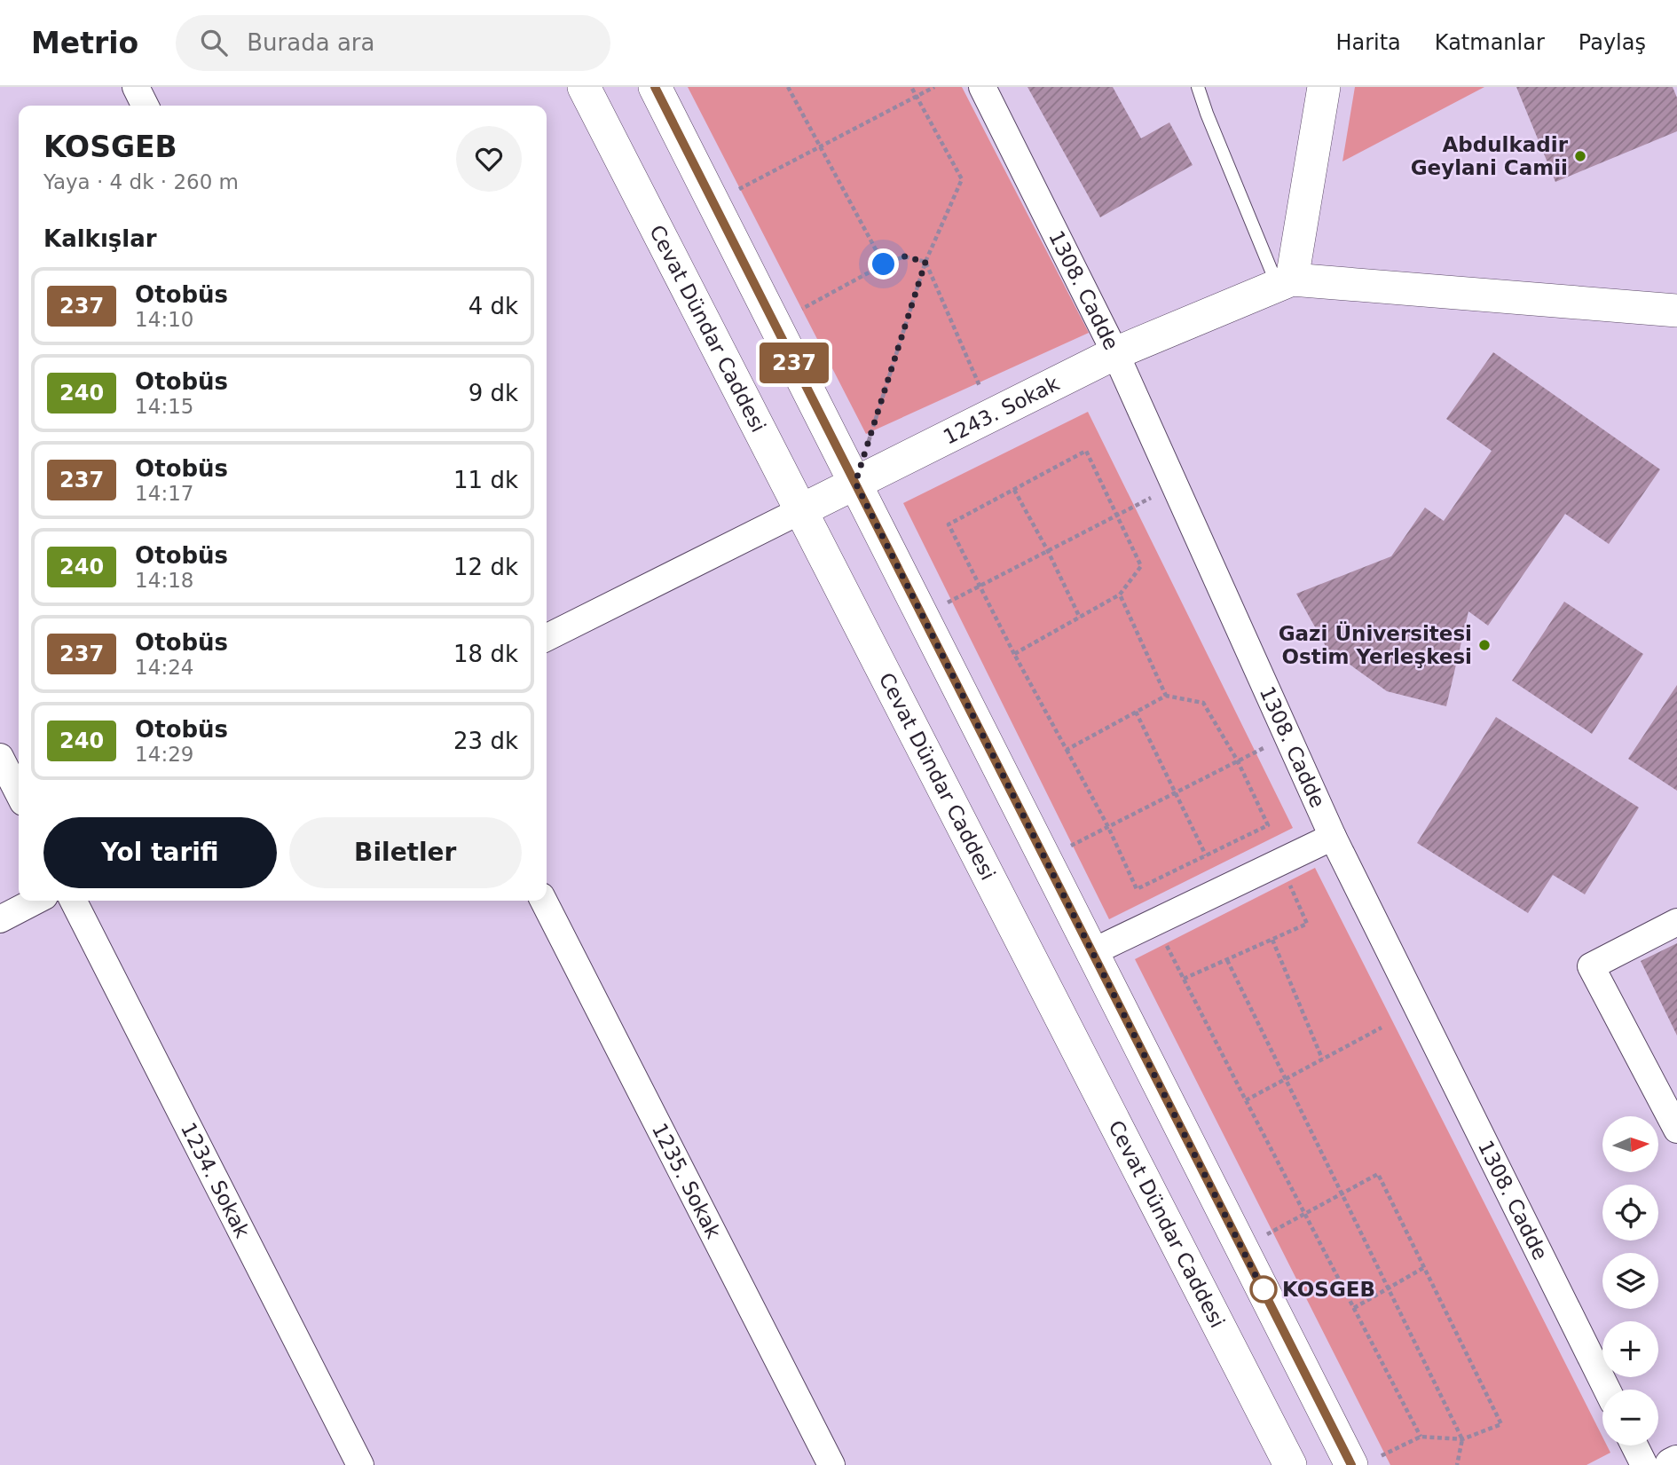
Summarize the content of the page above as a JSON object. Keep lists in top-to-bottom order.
{
  "streets": {
    "street": [
      "1308. Cadde",
      "Cevat Dündar Caddesi",
      "1243. Sokak",
      "1234. Sokak",
      "1235. Sokak"
    ]
  },
  "crossings": [
    ["1308. Cadde", "1243. Sokak"],
    ["Cevat Dündar Caddesi", "1243. Sokak"]
  ],
  "places": ["Abdulkadir Geylani Camii", "Gazi Üniversitesi Ostim Yerleşkesi", "KOSGEB"],
  "lines": ["bus line 237"],
  "north": "right",
  "page": {
    "header": "Metrio",
    "search": "Burada ara",
    "nav": ["Harita", "Katmanlar", "Paylaş"],
    "on_map": "237",
    "heading": [
      ["KOSGEB", "Yaya · 4 dk · 260 m"],
      "Kalkışlar"
    ],
    "list": [
      {
        "mark": "237",
        "name": "Otobüs",
        "note": "14:10",
        "value": "4 dk"
      },
      {
        "mark": "240",
        "name": "Otobüs",
        "note": "14:15",
        "value": "9 dk"
      },
      {
        "mark": "237",
        "name": "Otobüs",
        "note": "14:17",
        "value": "11 dk"
      },
      {
        "mark": "240",
        "name": "Otobüs",
        "note": "14:18",
        "value": "12 dk"
      },
      {
        "mark": "237",
        "name": "Otobüs",
        "note": "14:24",
        "value": "18 dk"
      },
      {
        "mark": "240",
        "name": "Otobüs",
        "note": "14:29",
        "value": "23 dk"
      }
    ],
    "buttons": ["Yol tarifi", "Biletler"],
    "map_buttons": ["+", "−"]
  }
}
